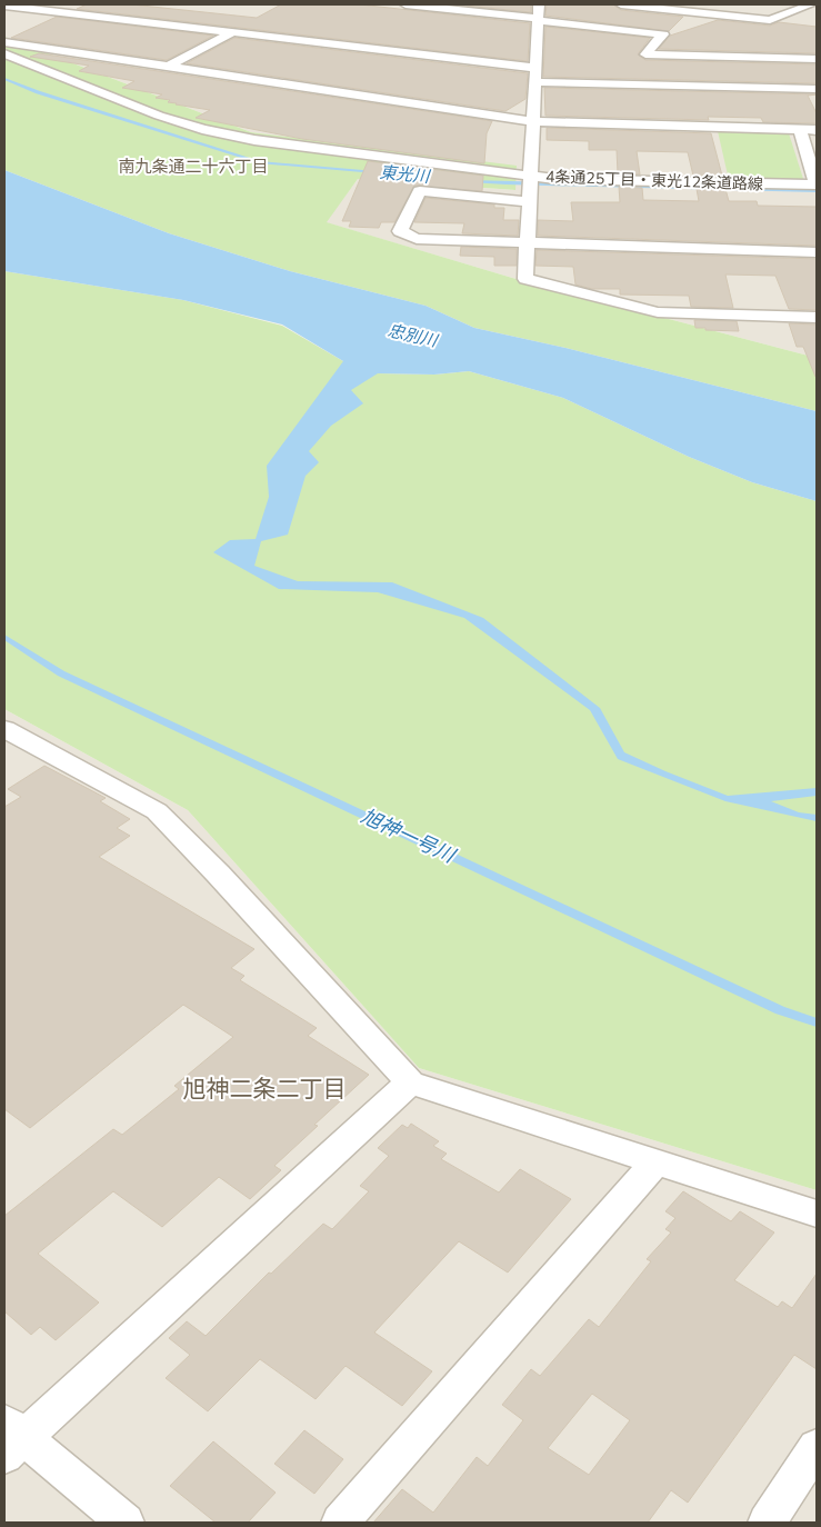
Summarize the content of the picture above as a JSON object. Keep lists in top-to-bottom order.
{
  "streets": {
    "street": ["4条通25丁目・東光12条道路線"]
  },
  "districts": ["南九条通二十六丁目", "旭神二条二丁目"],
  "water": ["東光川", "忠別川", "旭神一号川"]
}
